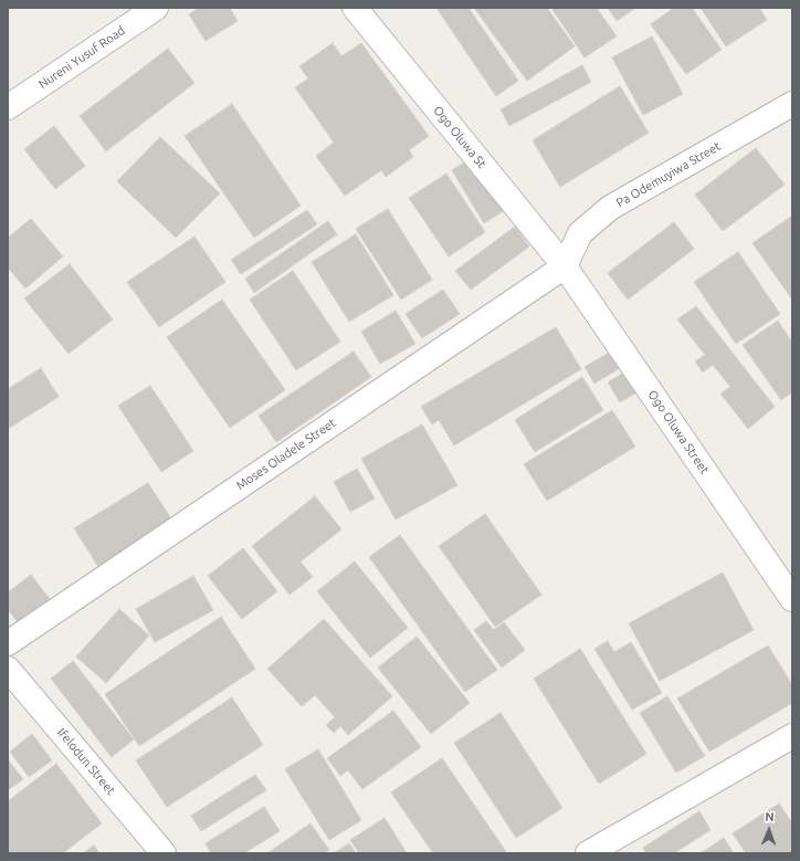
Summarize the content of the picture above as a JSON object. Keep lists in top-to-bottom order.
{
  "streets": {
    "street": [
      "Nureni Yusuf Road",
      "Ogo Oluwa St",
      "Pa Odemuyiwa Street",
      "Ogo Oluwa Street",
      "Moses Oladele Street",
      "Ifelodun Street"
    ]
  },
  "crossings": [
    ["Ogo Oluwa St", "Pa Odemuyiwa Street"],
    ["Ogo Oluwa St", "Ogo Oluwa Street"],
    ["Ogo Oluwa St", "Moses Oladele Street"],
    ["Pa Odemuyiwa Street", "Ogo Oluwa Street"],
    ["Pa Odemuyiwa Street", "Moses Oladele Street"],
    ["Ogo Oluwa Street", "Moses Oladele Street"]
  ],
  "north": "top"
}
